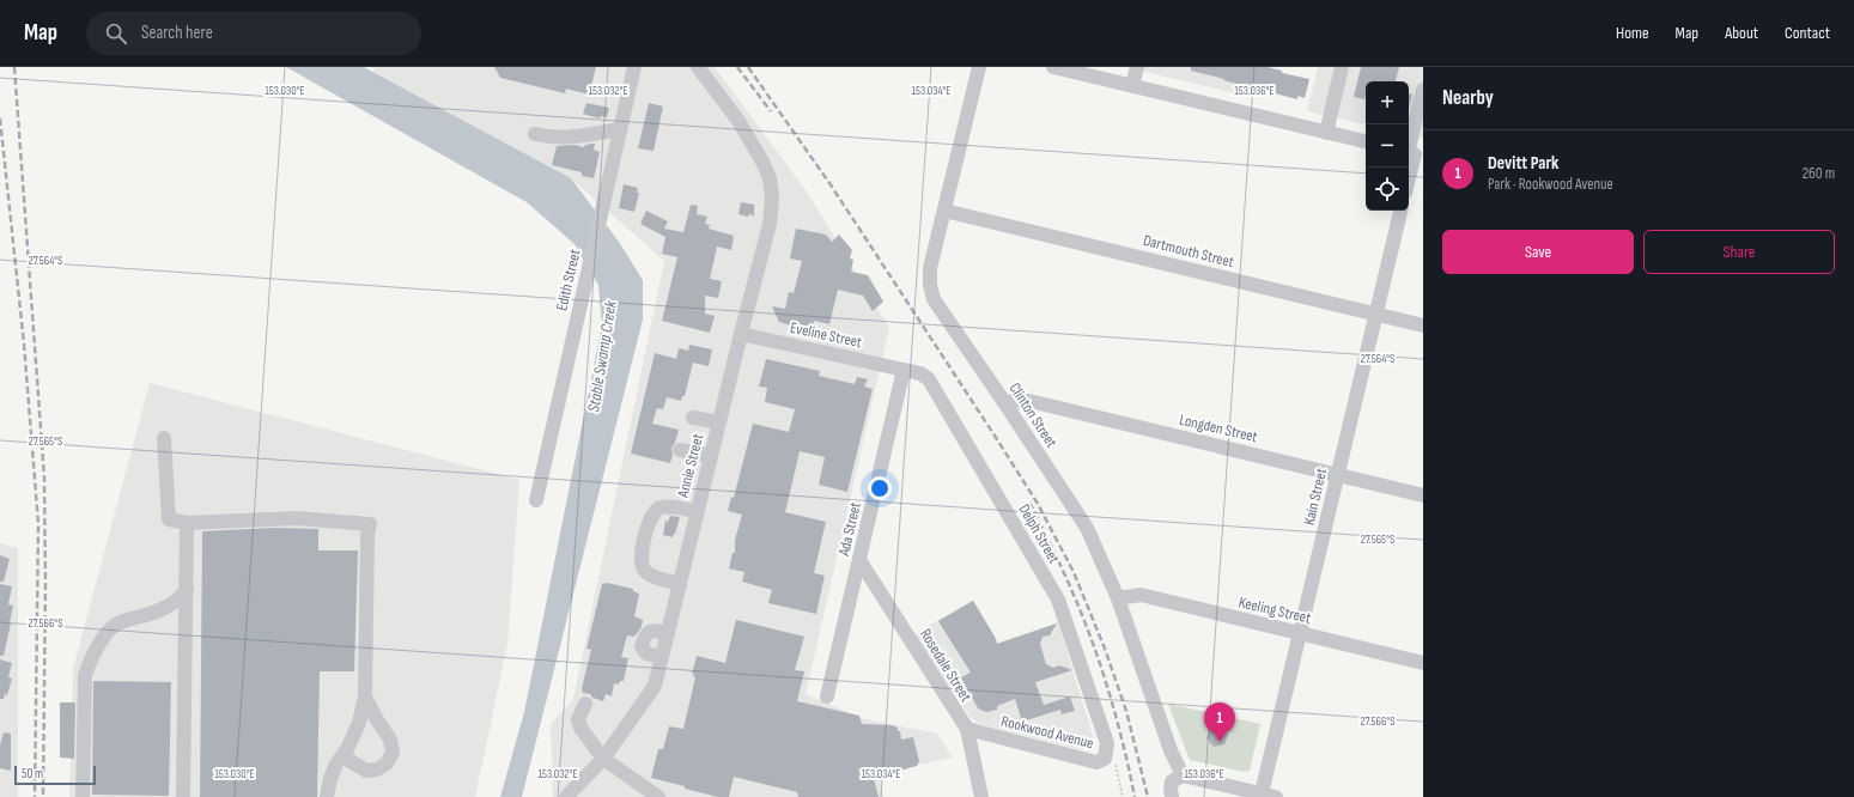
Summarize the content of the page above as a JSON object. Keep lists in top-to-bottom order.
{
  "streets": {
    "street": [
      "Dartmouth Street",
      "Edith Street",
      "Eveline Street",
      "Clinton Street",
      "Longden Street",
      "Annie Street",
      "Kain Street",
      "Ada Street",
      "Delph Street",
      "Keeling Street",
      "Rosedale Street",
      "Rookwood Avenue"
    ]
  },
  "crossings": [
    ["Dartmouth Street", "Clinton Street"],
    ["Dartmouth Street", "Kain Street"],
    ["Eveline Street", "Annie Street"],
    ["Eveline Street", "Ada Street"],
    ["Eveline Street", "Delph Street"],
    ["Clinton Street", "Longden Street"],
    ["Clinton Street", "Keeling Street"],
    ["Longden Street", "Kain Street"],
    ["Kain Street", "Keeling Street"],
    ["Ada Street", "Delph Street"],
    ["Ada Street", "Rosedale Street"],
    ["Delph Street", "Rookwood Avenue"],
    ["Rosedale Street", "Rookwood Avenue"]
  ],
  "water": ["Stable Swamp Creek"],
  "scale_bar": "50 m",
  "page": {
    "header": "Map",
    "search": "Search here",
    "nav": [
      "Home",
      "Map",
      "About",
      "Contact"
    ],
    "heading": "Nearby",
    "map_buttons": ["+", "−"],
    "list": [
      {
        "mark": "1",
        "name": "Devitt Park",
        "note": "Park · Rookwood Avenue",
        "value": "260 m"
      }
    ],
    "buttons": ["Save", "Share"],
    "pins": "1",
    "scale": "50 m"
  },
  "coordinates": [
    "153.030°E",
    "153.032°E",
    "153.034°E",
    "153.036°E",
    "27.564°S",
    "27.565°S",
    "27.566°S"
  ]
}
